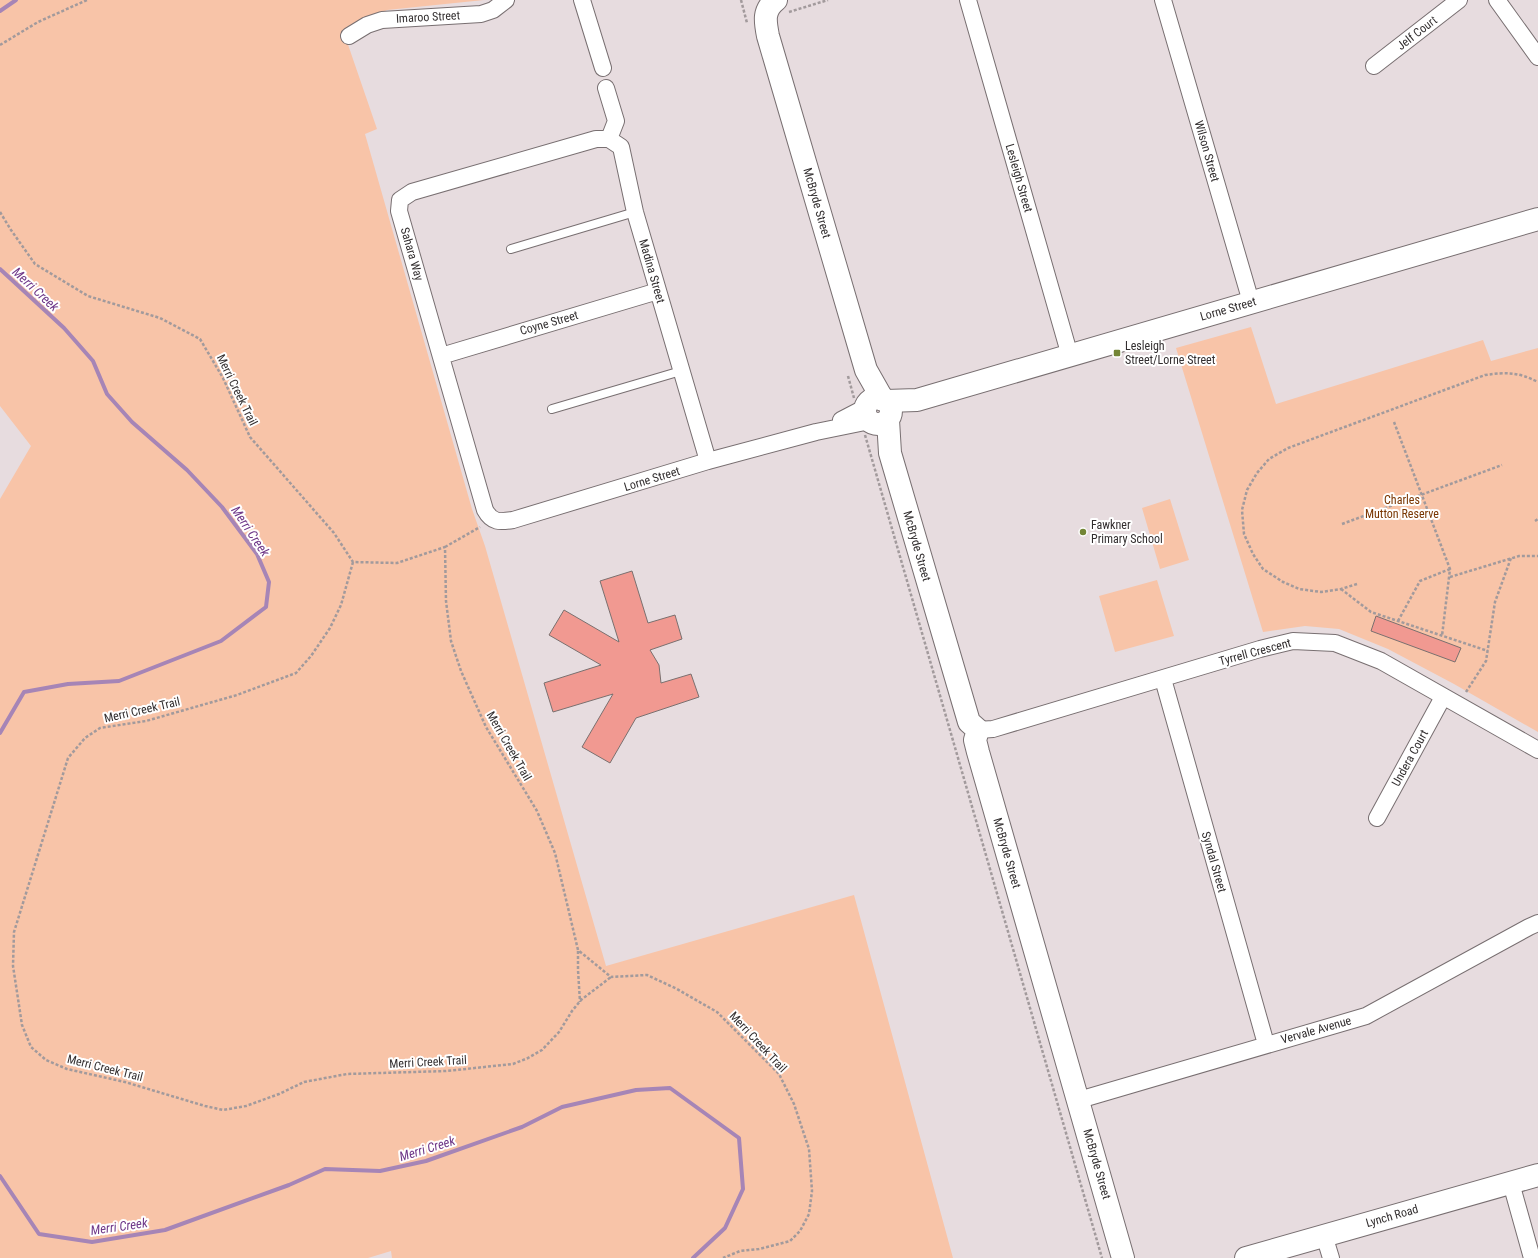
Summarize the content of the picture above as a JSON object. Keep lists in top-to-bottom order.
{
  "streets": {
    "street": [
      "Imaroo Street",
      "Jelf Court",
      "Wilson Street",
      "Lesleigh Street",
      "McBryde Street",
      "Sahara Way",
      "Madina Street",
      "Lorne Street",
      "Coyne Street",
      "Tyrrell Crescent",
      "Undera Court",
      "Syndal Street",
      "Vervale Avenue",
      "Lynch Road"
    ],
    "path": ["Merri Creek Trail"]
  },
  "crossings": [
    ["Wilson Street", "Lorne Street"],
    ["Lesleigh Street", "Lorne Street"],
    ["McBryde Street", "Lorne Street"],
    ["McBryde Street", "Tyrrell Crescent"],
    ["McBryde Street", "Vervale Avenue"],
    ["Sahara Way", "Madina Street"],
    ["Sahara Way", "Lorne Street"],
    ["Sahara Way", "Coyne Street"],
    ["Madina Street", "Lorne Street"],
    ["Madina Street", "Coyne Street"],
    ["Tyrrell Crescent", "Undera Court"],
    ["Tyrrell Crescent", "Syndal Street"],
    ["Syndal Street", "Vervale Avenue"]
  ],
  "water": ["Merri Creek"],
  "parks": ["Charles Mutton Reserve"],
  "places": {
    "transit": ["Lesleigh Street/Lorne Street"],
    "other": ["Fawkner Primary School"]
  }
}
